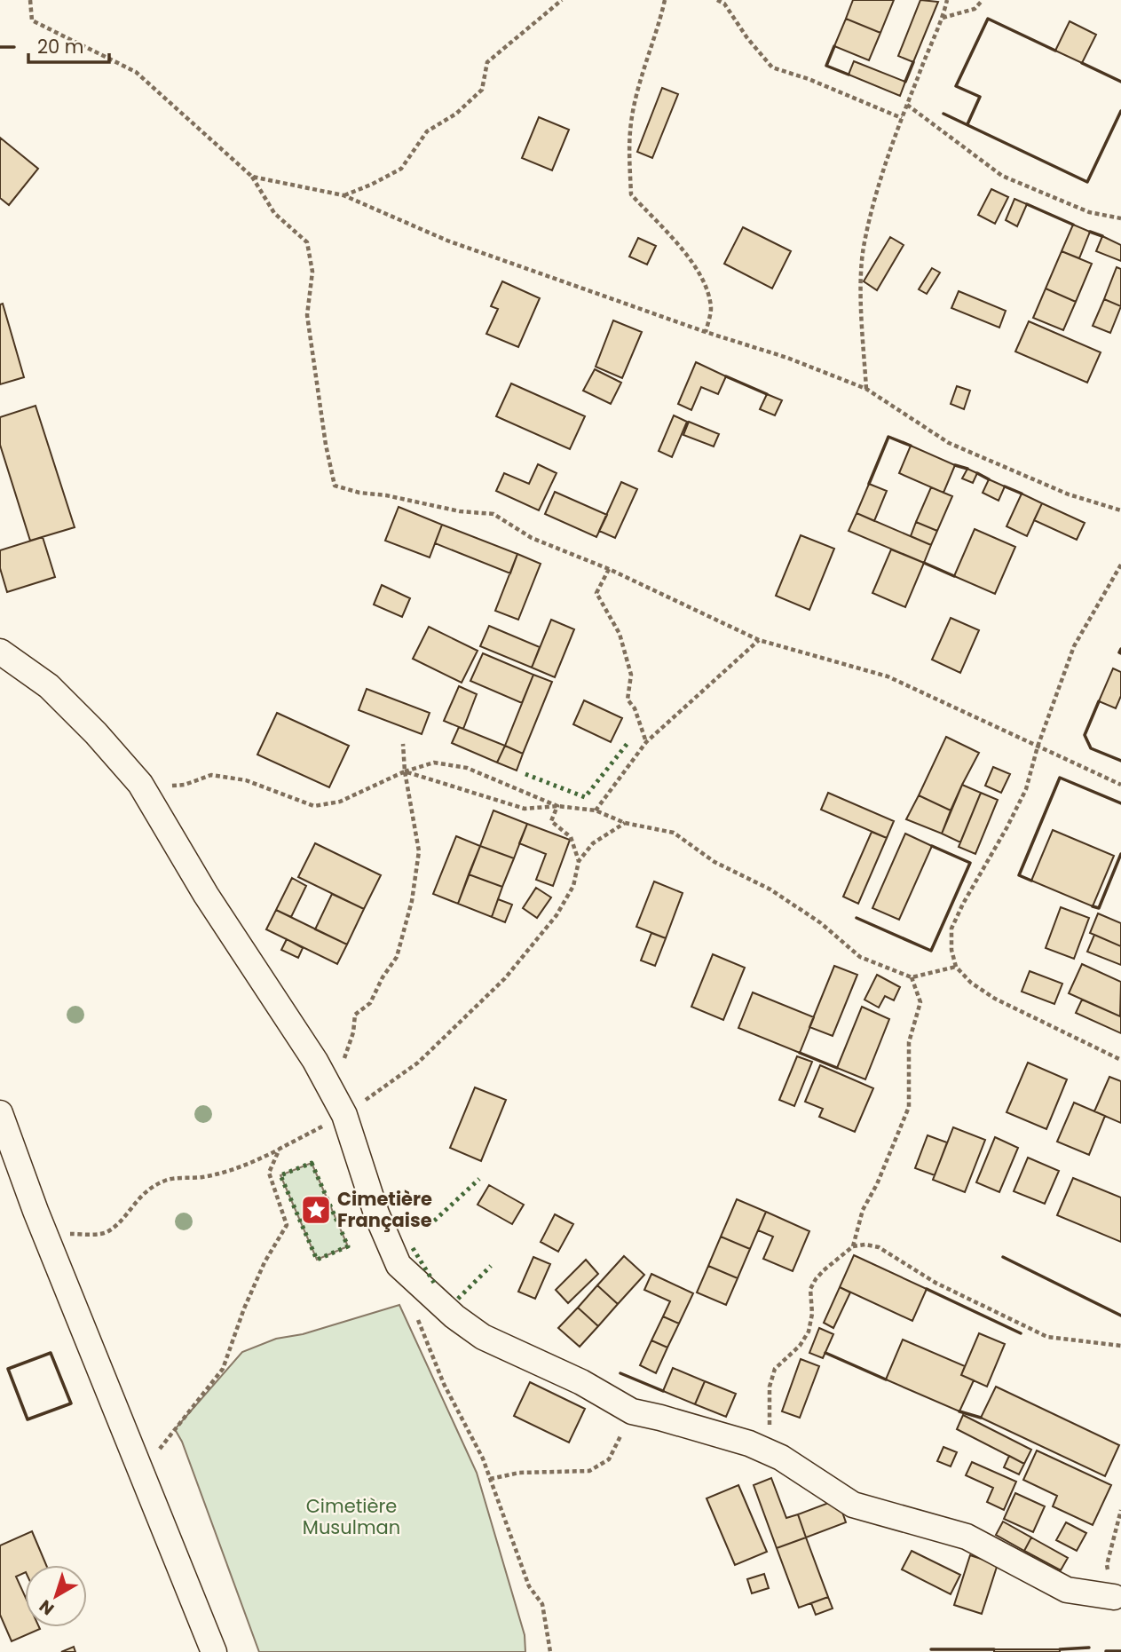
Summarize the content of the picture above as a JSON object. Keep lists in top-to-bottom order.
{
  "parks": ["Cimetière Musulman"],
  "places": {
    "place": ["Cimetière Française"]
  },
  "scale_bar": "20 m",
  "north": "bottom left"
}
